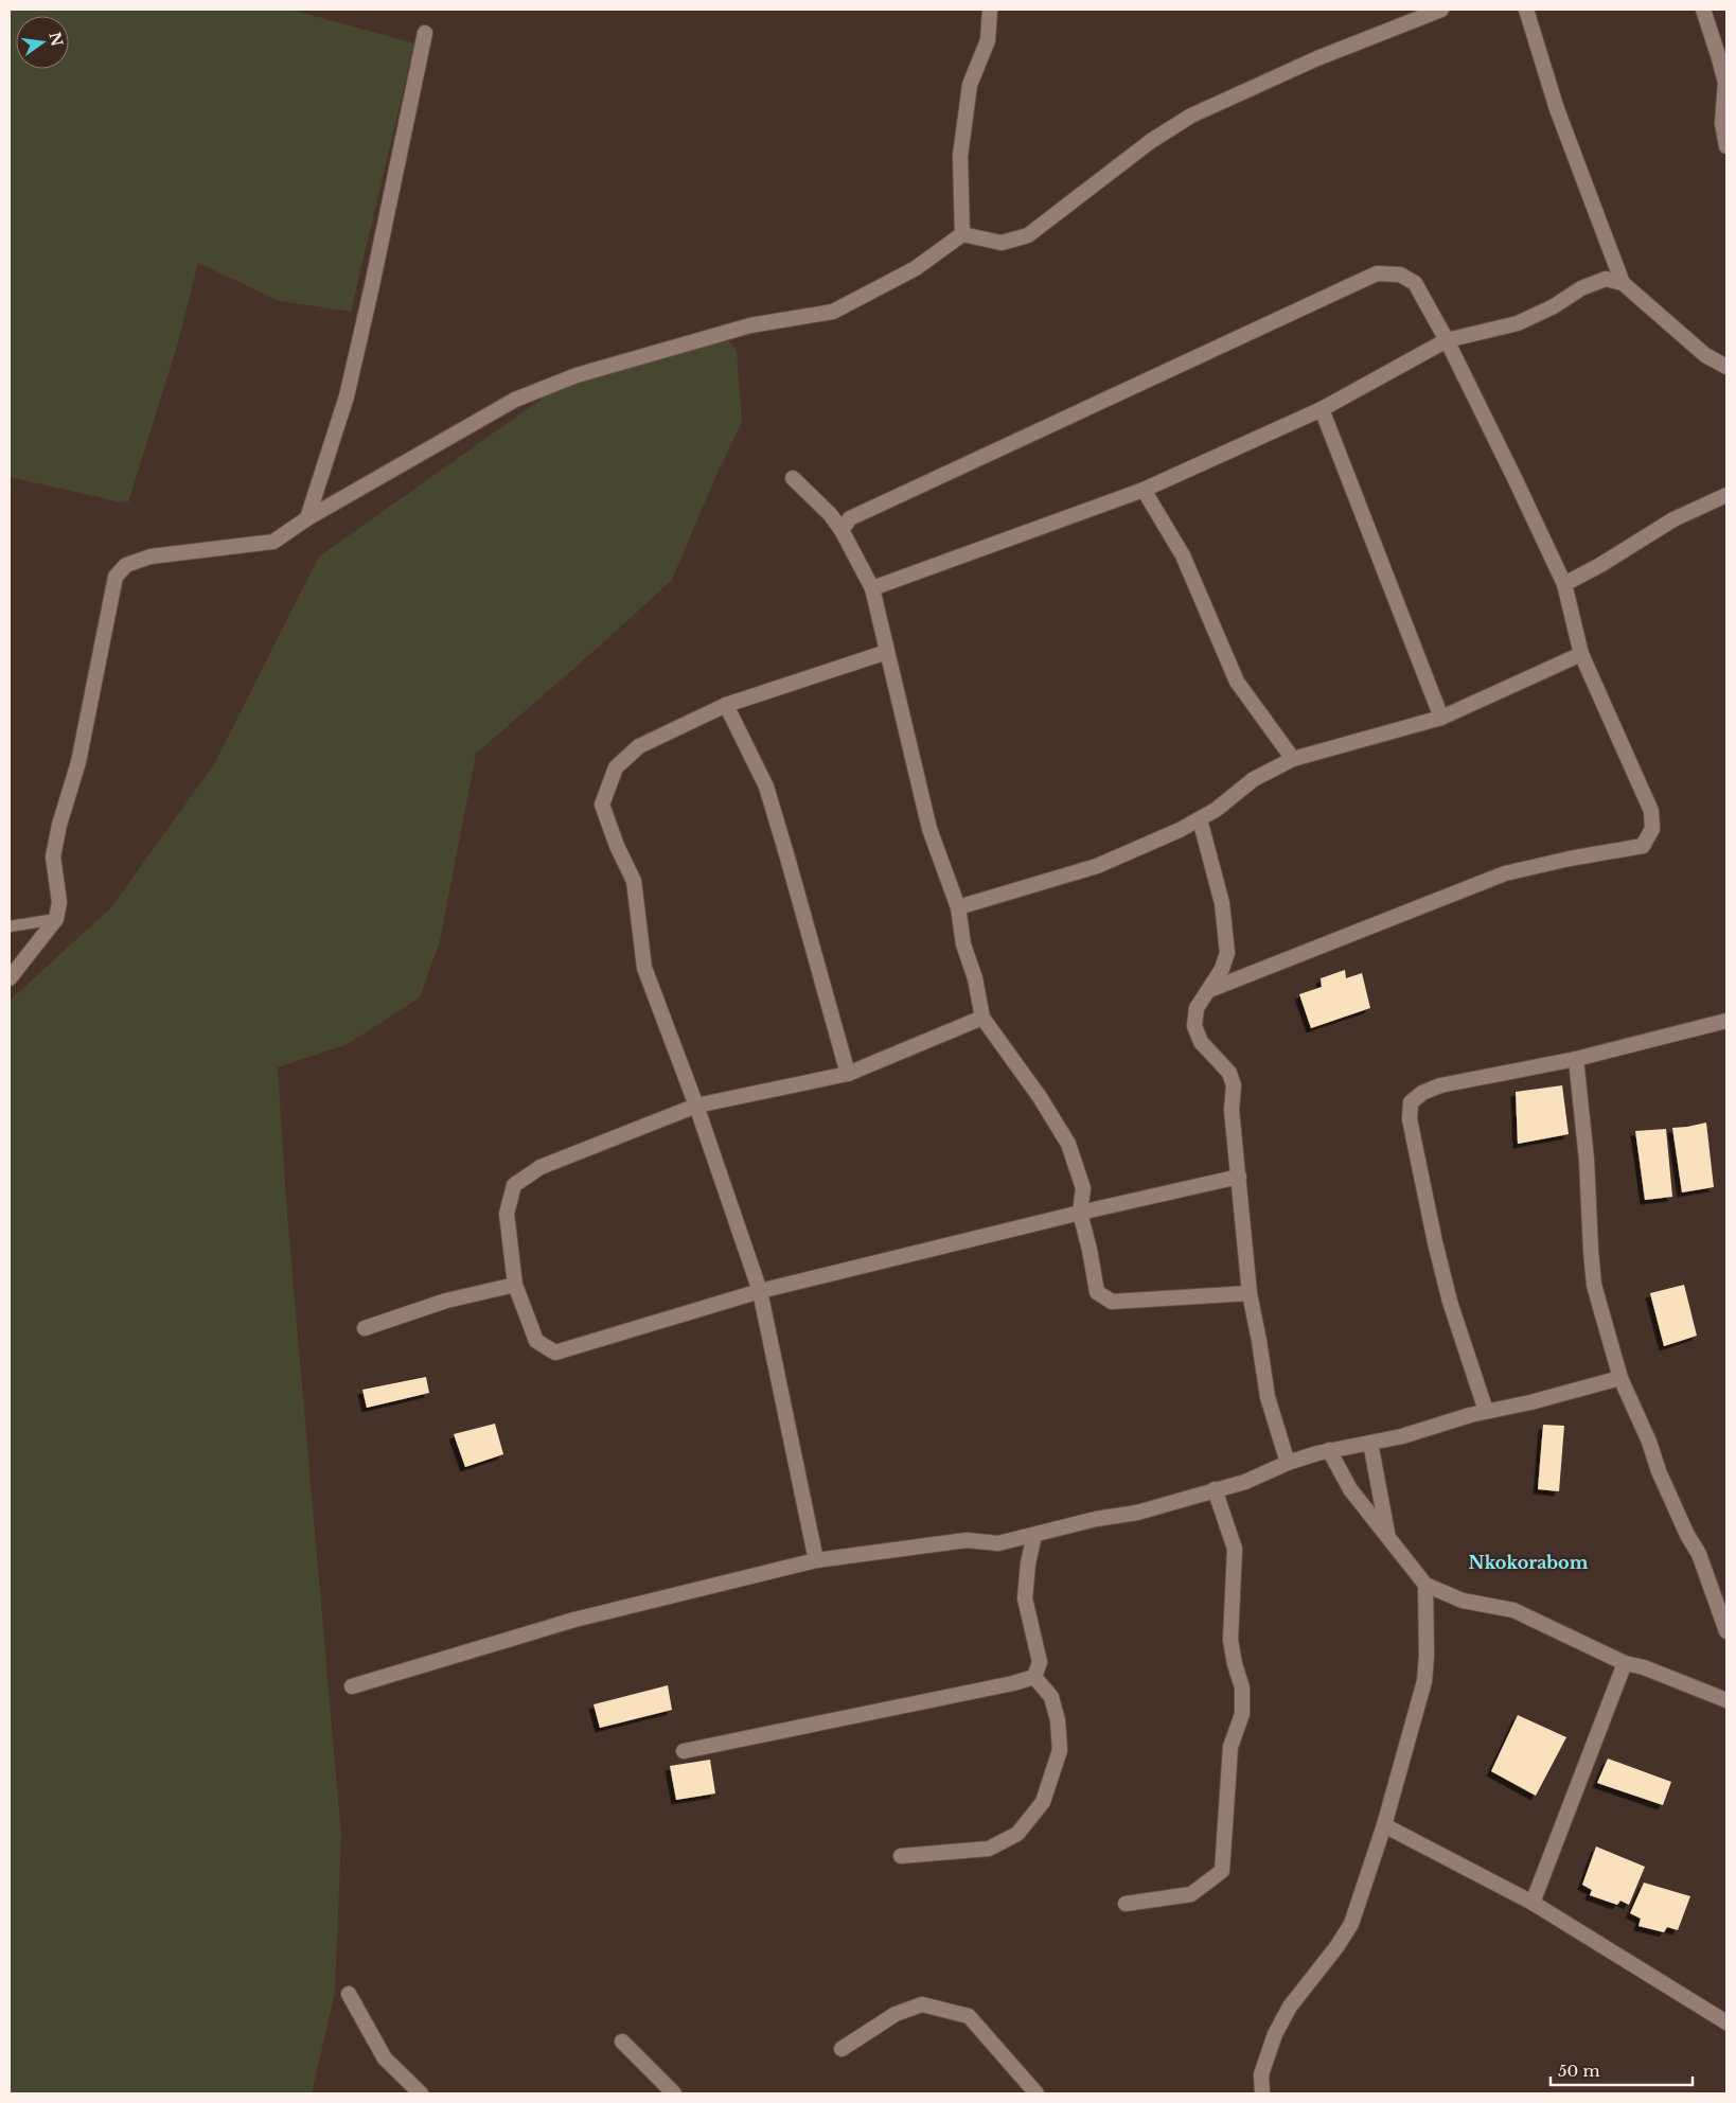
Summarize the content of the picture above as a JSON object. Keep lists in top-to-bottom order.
{
  "districts": ["Nkokorabom"],
  "scale_bar": "50 m",
  "north": "right"
}
